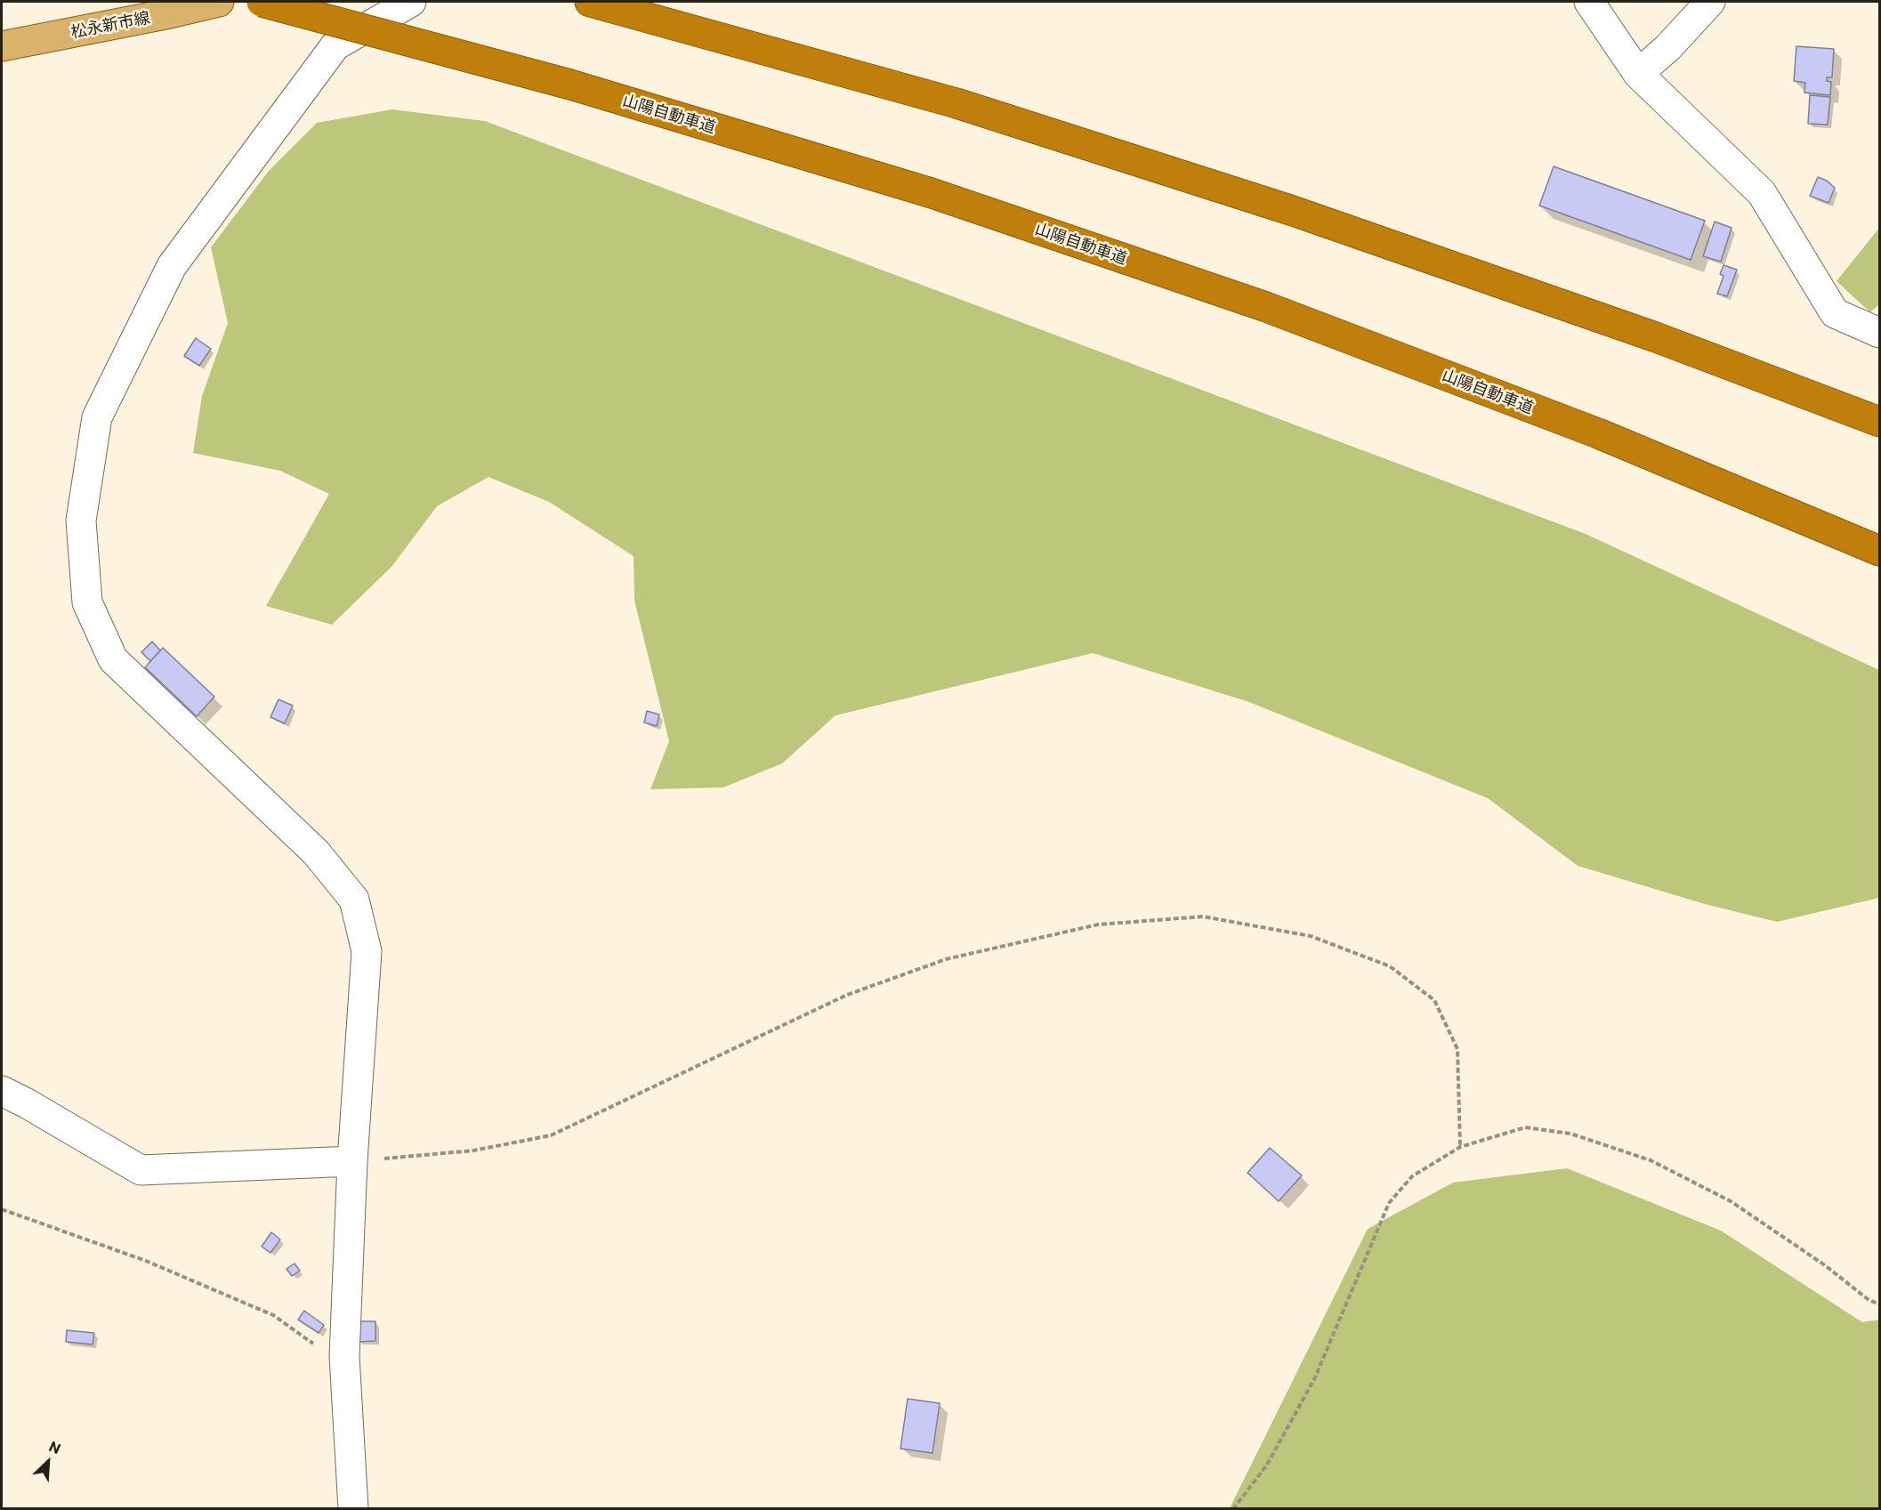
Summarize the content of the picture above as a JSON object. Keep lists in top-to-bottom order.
{
  "streets": {
    "highway": ["山陽自動車道"],
    "main road": ["松永新市線"]
  },
  "north": "top right"
}
